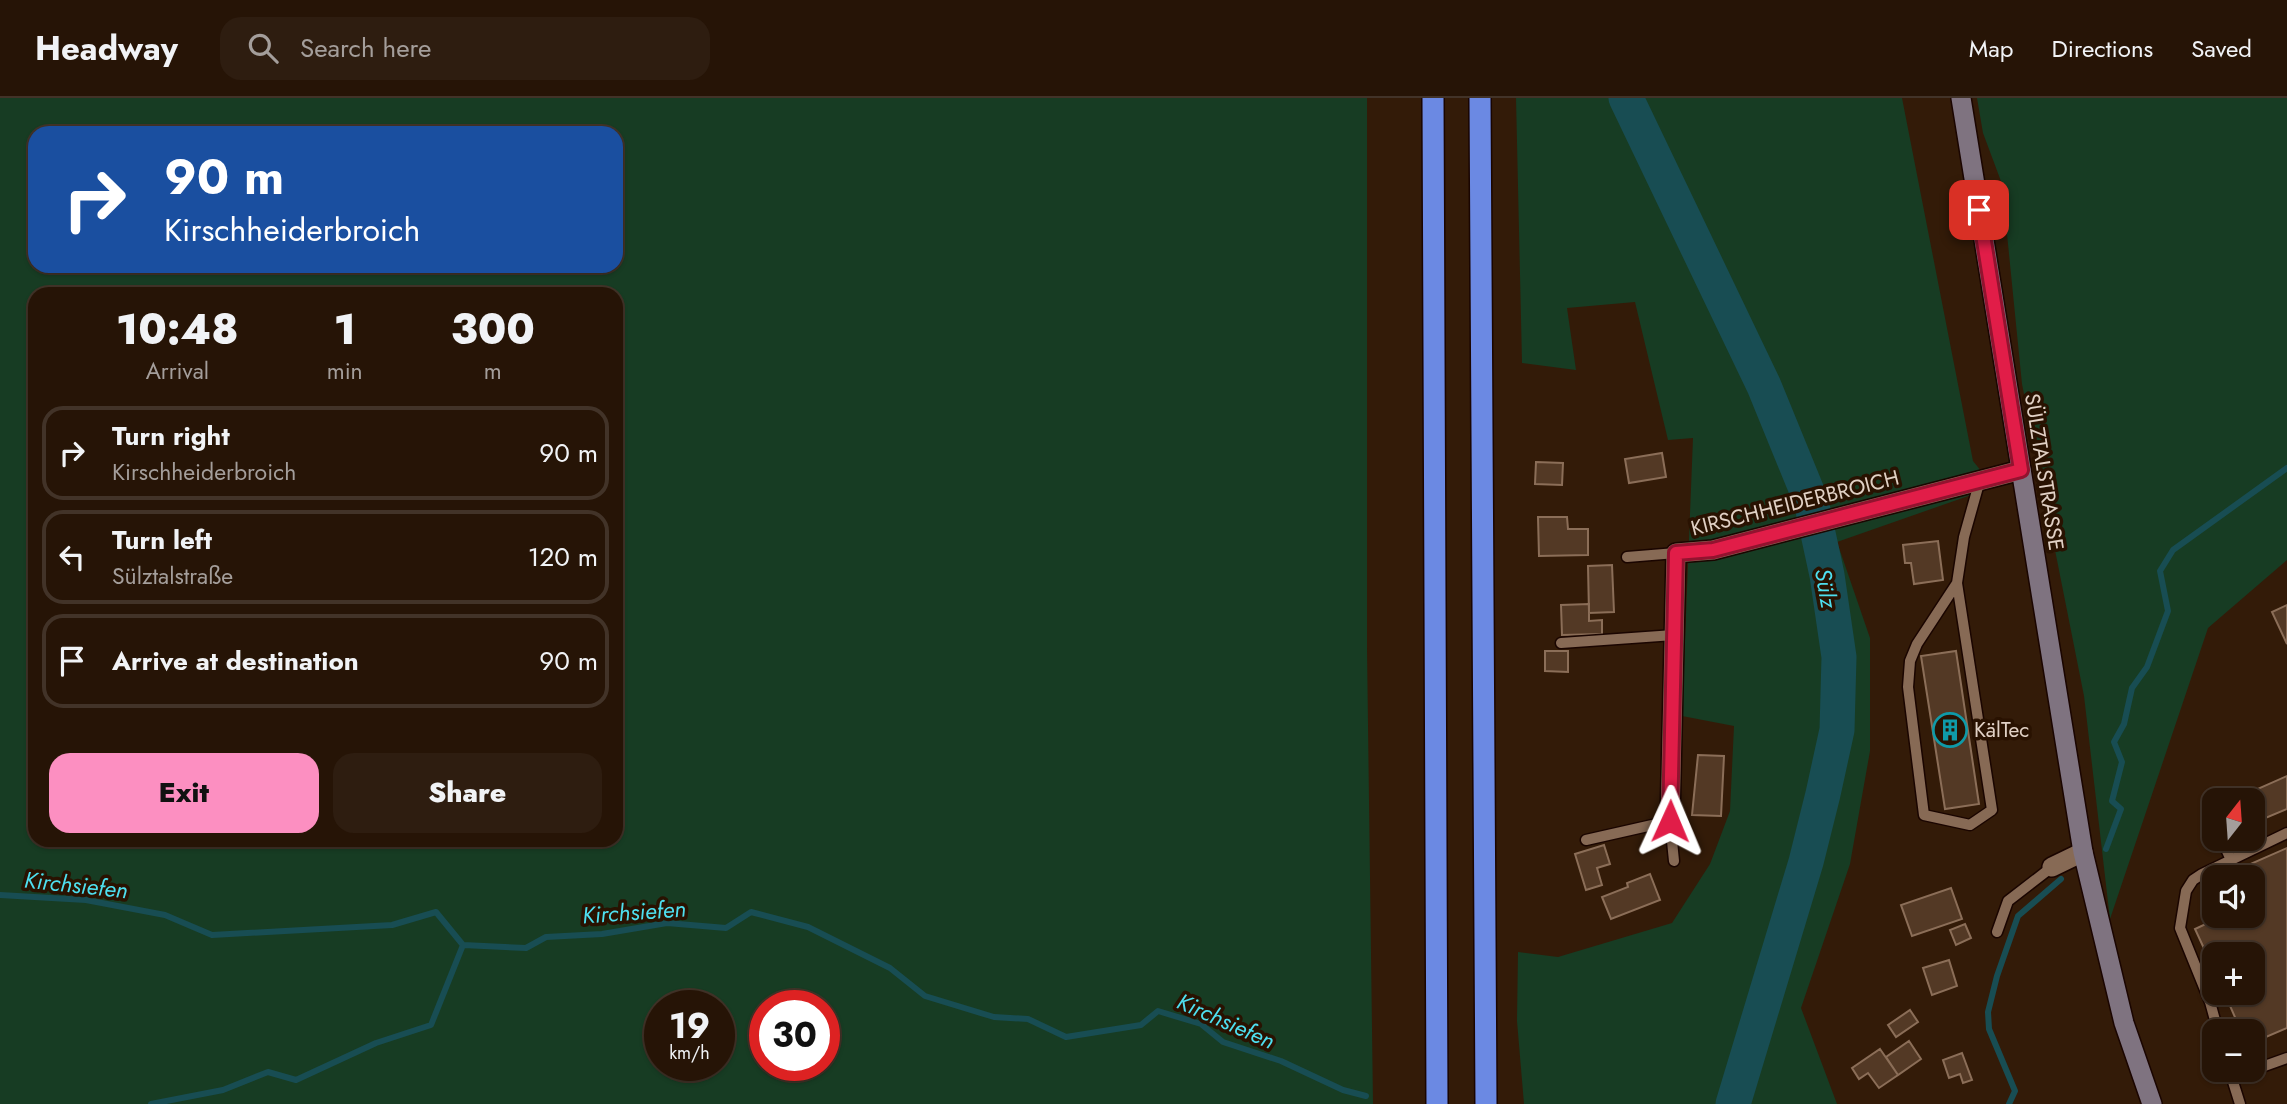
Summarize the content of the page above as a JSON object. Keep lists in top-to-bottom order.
{
  "streets": {
    "main road": ["SÜLZTALSTRASSE"],
    "street": ["KIRSCHHEIDERBROICH"]
  },
  "crossings": [
    ["SÜLZTALSTRASSE", "KIRSCHHEIDERBROICH"]
  ],
  "water": ["Sülz", "Kirchsiefen"],
  "places": {
    "building": ["KälTec"]
  },
  "north": "top",
  "page": {
    "header": "Headway",
    "search": "Search here",
    "nav": ["Map", "Directions", "Saved"],
    "turn": ["90 m", "Kirschheiderbroich"],
    "eta": [
      "10:48",
      "Arrival",
      "1",
      "min",
      "300",
      "m"
    ],
    "list": [
      {
        "name": "Turn right",
        "note": "Kirschheiderbroich",
        "value": "90 m"
      },
      {
        "name": "Turn left",
        "note": "Sülztalstraße",
        "value": "120 m"
      },
      {
        "name": "Arrive at destination",
        "value": "90 m"
      }
    ],
    "buttons": ["Exit", "Share"],
    "map_buttons": ["+", "−"],
    "speed": "19 km/h",
    "limit": "30"
  }
}
